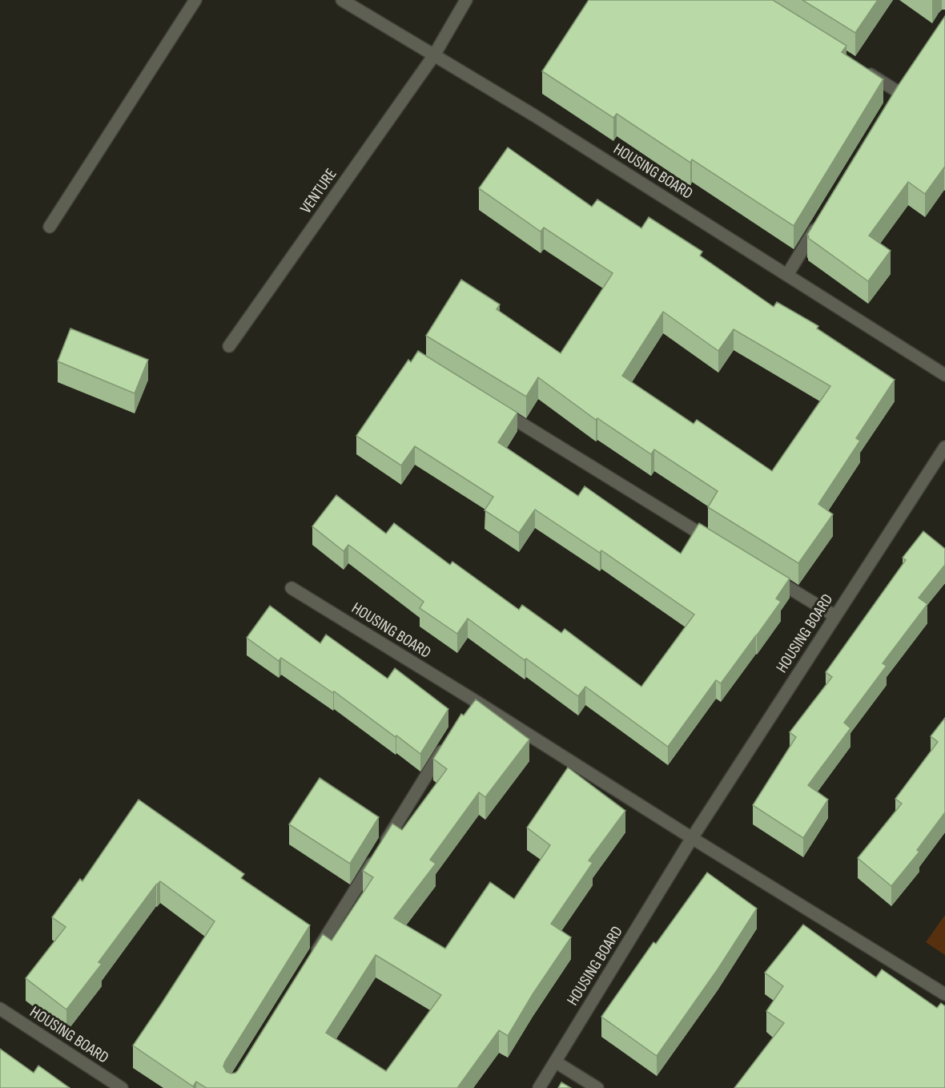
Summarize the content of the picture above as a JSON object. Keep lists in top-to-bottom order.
{
  "streets": {
    "street": ["HOUSING BOARD", "VENTURE"]
  },
  "crossings": [
    ["HOUSING BOARD", "VENTURE"]
  ]
}
